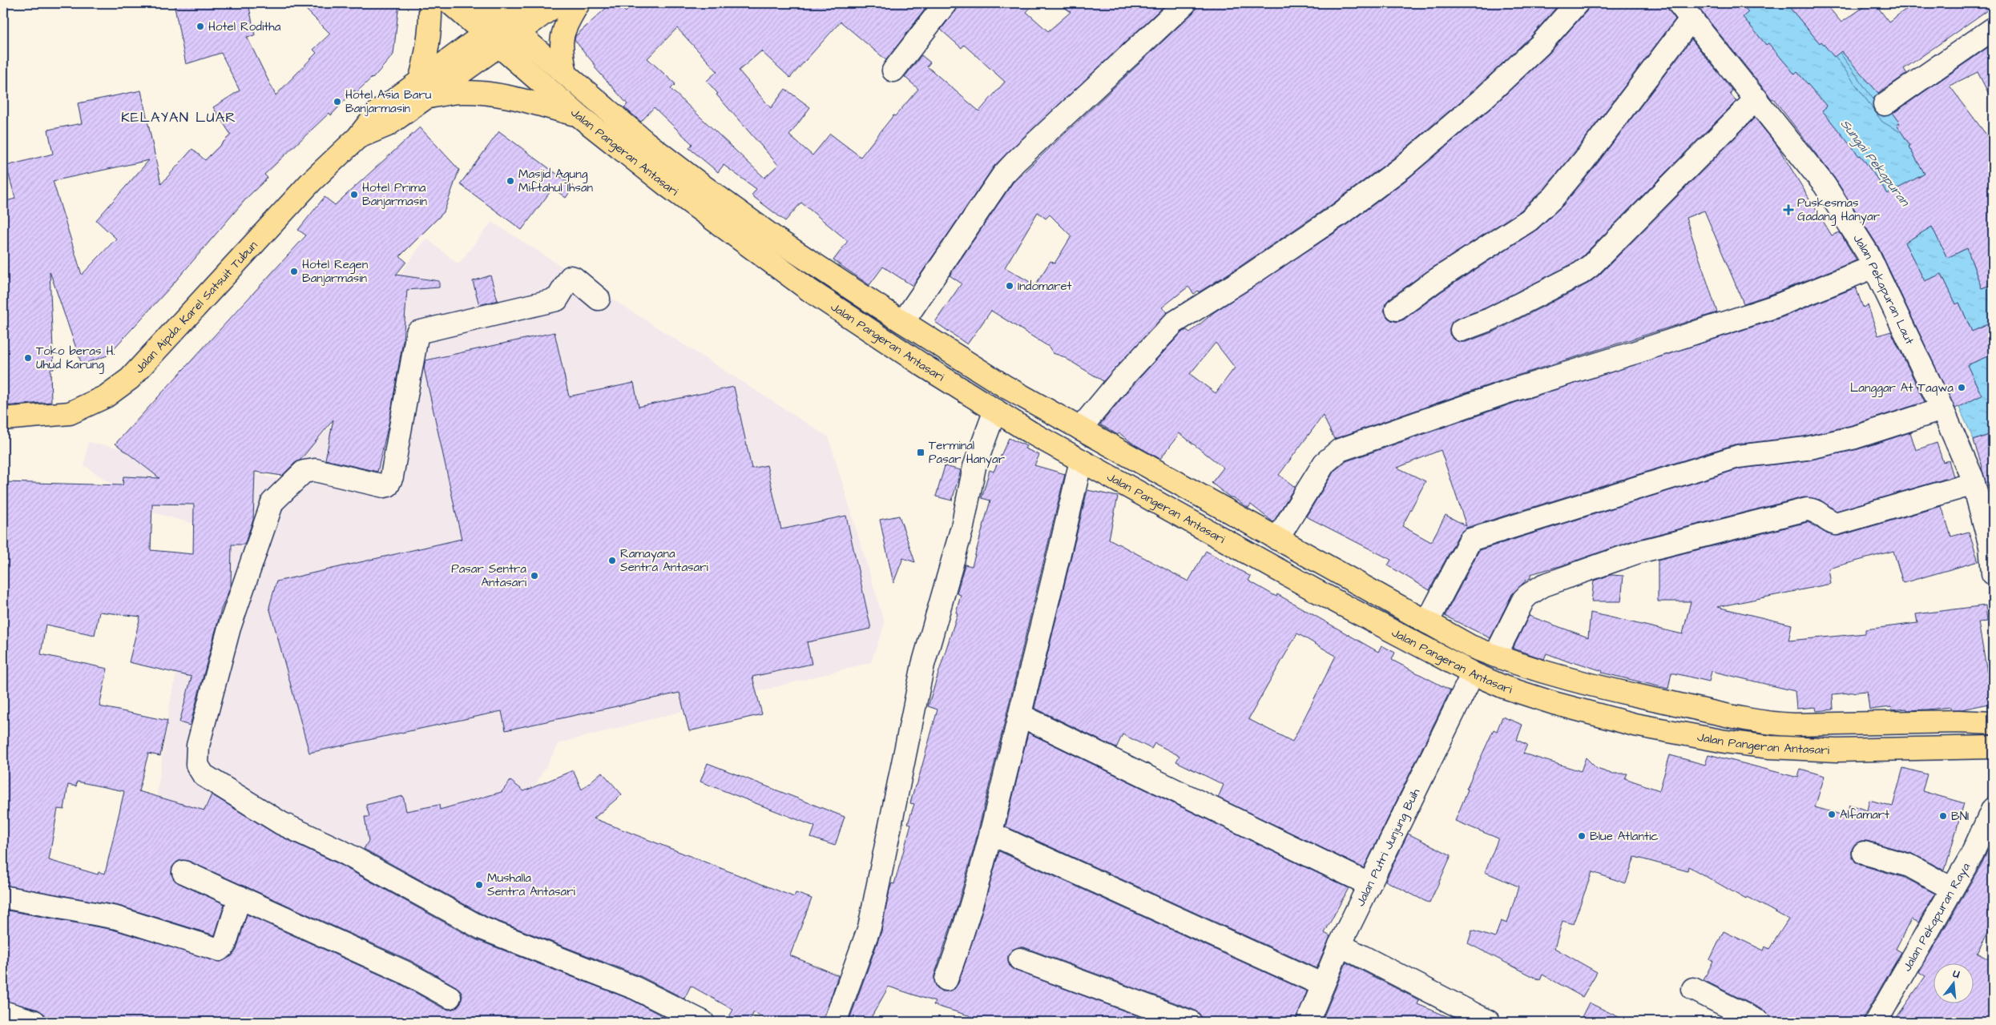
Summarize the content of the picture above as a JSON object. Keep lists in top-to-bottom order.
{
  "streets": {
    "main road": ["Jalan Pangeran Antasari", "Jalan Aipda. Karel Satsuit Tubun"],
    "street": ["Jalan Pekapuran Laut", "Jalan Putri Junjung Buih", "Jalan Pekapuran Raya"]
  },
  "crossings": [
    ["Jalan Pangeran Antasari", "Jalan Aipda. Karel Satsuit Tubun"],
    ["Jalan Pangeran Antasari", "Jalan Putri Junjung Buih"]
  ],
  "districts": ["KELAYAN LUAR"],
  "water": ["Sungai Pekapuran"],
  "places": {
    "other": [
      "Hotel Roditha",
      "Hotel Asia Baru Banjarmasin",
      "Masjid Agung Miftahul Ihsan",
      "Hotel Prima Banjarmasin",
      "Hotel Regen Banjarmasin",
      "Indomaret",
      "Toko beras H. Uhud Karung",
      "Langgar At Taqwa",
      "Ramayana Sentra Antasari",
      "Pasar Sentra Antasari",
      "Alfamart",
      "BNI",
      "Blue Atlantic",
      "Mushalla Sentra Antasari"
    ],
    "health": ["Puskesmas Gadang Hanyar"],
    "transit": ["Terminal Pasar Hanyar"]
  },
  "north": "top"
}
